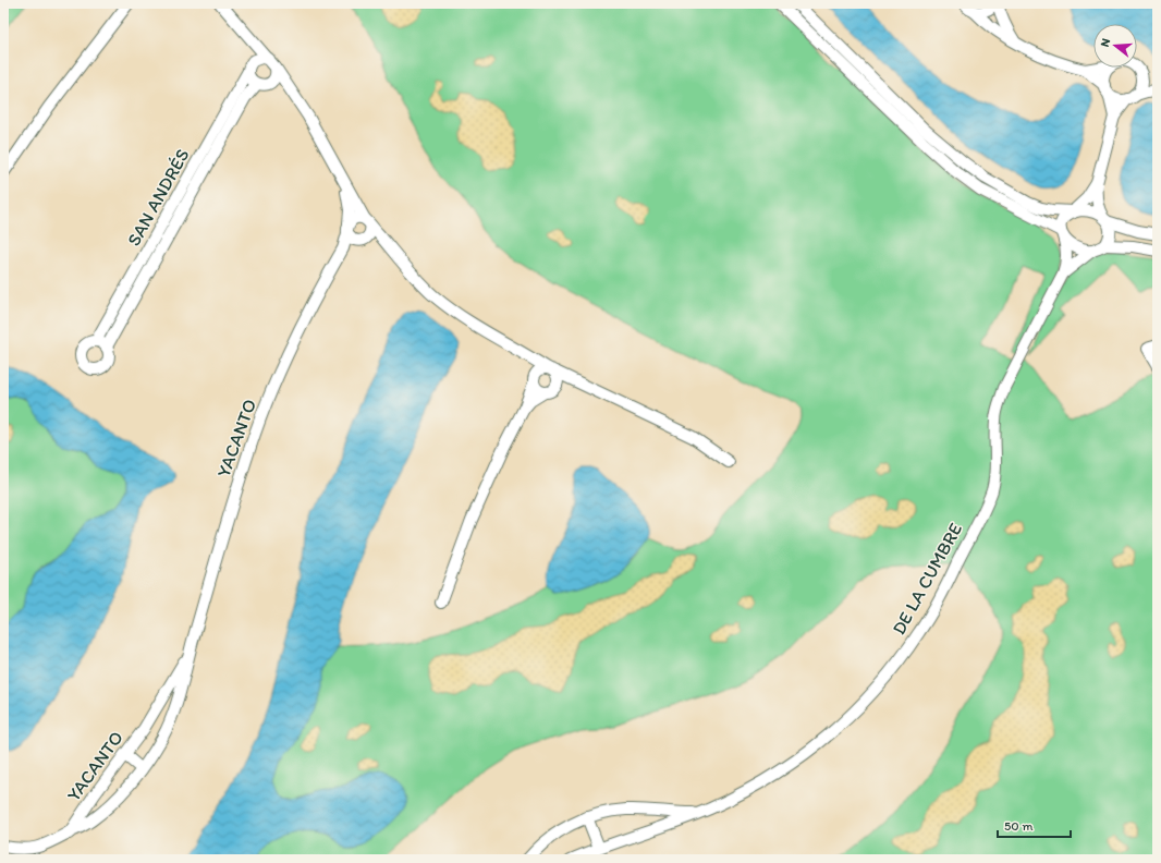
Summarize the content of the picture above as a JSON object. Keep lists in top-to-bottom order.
{
  "streets": {
    "street": ["SAN ANDRÉS", "YACANTO", "DE LA CUMBRE"]
  },
  "scale_bar": "50 m",
  "north": "left"
}
